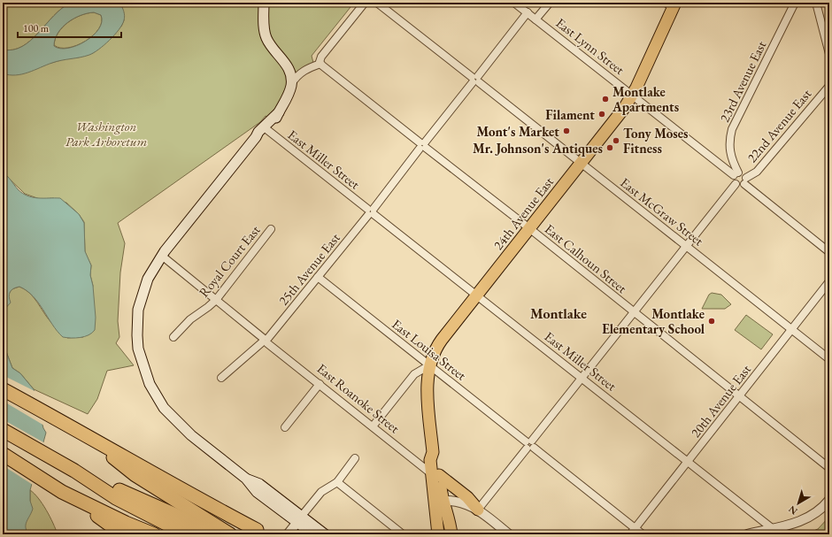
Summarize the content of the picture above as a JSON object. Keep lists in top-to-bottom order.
{
  "streets": {
    "main road": ["24th Avenue East"],
    "street": [
      "East Lynn Street",
      "23rd Avenue East",
      "22nd Avenue East",
      "East Miller Street",
      "East McGraw Street",
      "East Calhoun Street",
      "Royal Court East",
      "25th Avenue East",
      "East Louisa Street",
      "East Roanoke Street",
      "20th Avenue East"
    ]
  },
  "crossings": [
    ["East Lynn Street", "23rd Avenue East"],
    ["East Lynn Street", "22nd Avenue East"],
    ["East Lynn Street", "24th Avenue East"],
    ["East Lynn Street", "25th Avenue East"],
    ["23rd Avenue East", "22nd Avenue East"],
    ["East Miller Street", "24th Avenue East"],
    ["East Miller Street", "25th Avenue East"],
    ["East Miller Street", "20th Avenue East"],
    ["East McGraw Street", "24th Avenue East"],
    ["East McGraw Street", "25th Avenue East"],
    ["East McGraw Street", "20th Avenue East"],
    ["24th Avenue East", "East Calhoun Street"],
    ["24th Avenue East", "East Louisa Street"],
    ["24th Avenue East", "East Roanoke Street"],
    ["East Calhoun Street", "25th Avenue East"],
    ["East Calhoun Street", "20th Avenue East"],
    ["Royal Court East", "East Roanoke Street"],
    ["25th Avenue East", "East Louisa Street"],
    ["25th Avenue East", "East Roanoke Street"],
    ["East Louisa Street", "20th Avenue East"]
  ],
  "districts": ["Montlake"],
  "parks": ["Washington Park Arboretum"],
  "places": [
    "Montlake Apartments",
    "Filament",
    "Mont's Market",
    "Tony Moses Fitness",
    "Mr. Johnson's Antiques",
    "Montlake Elementary School"
  ],
  "scale_bar": "100 m",
  "north": "bottom left"
}
